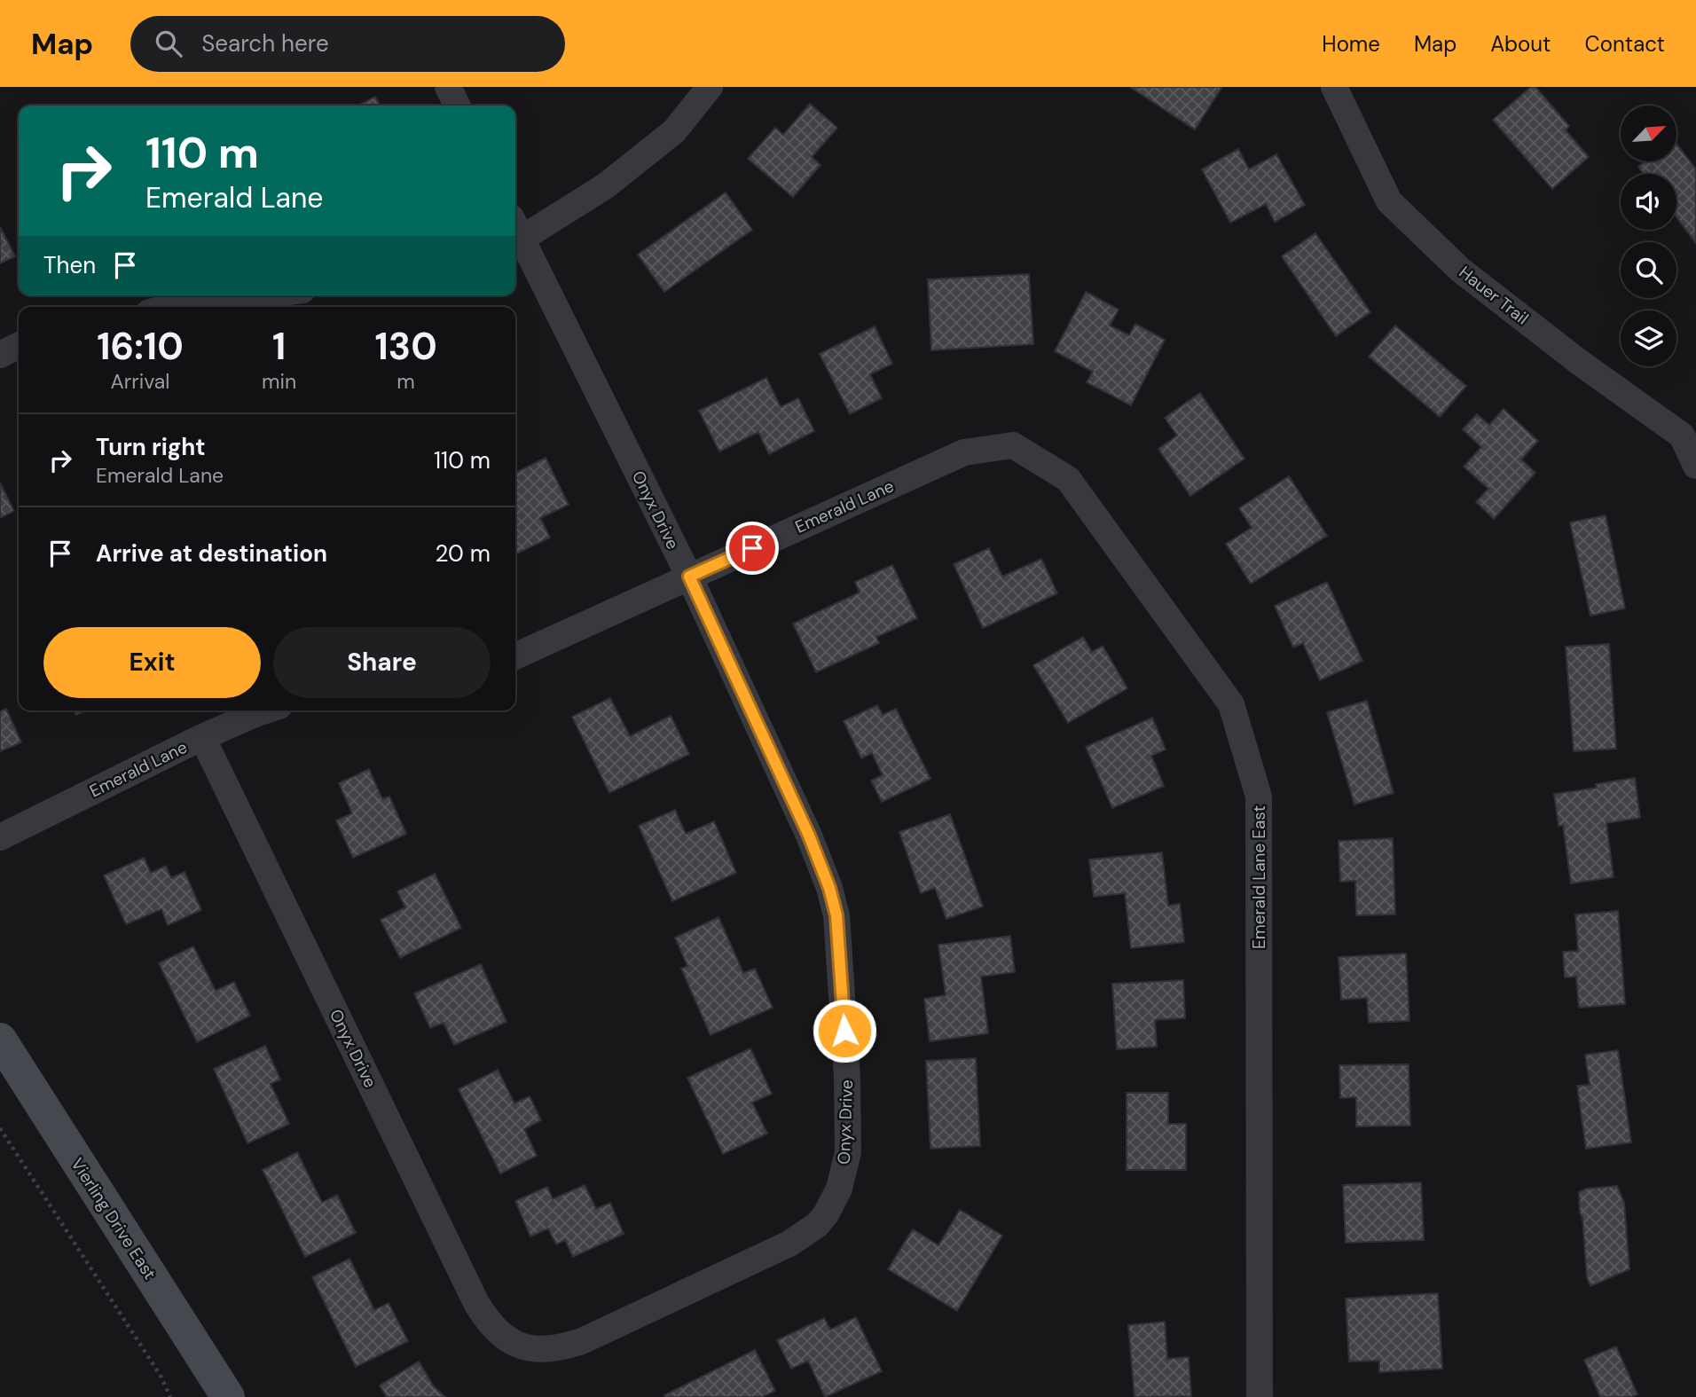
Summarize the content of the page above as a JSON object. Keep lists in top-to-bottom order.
{
  "streets": {
    "street": [
      "Hauer Trail",
      "Emerald Lane",
      "Onyx Drive",
      "Emerald Lane East",
      "Vierling Drive East"
    ]
  },
  "crossings": [
    ["Emerald Lane", "Onyx Drive"],
    ["Emerald Lane", "Emerald Lane East"]
  ],
  "north": "top right",
  "page": {
    "header": "Map",
    "search": "Search here",
    "nav": [
      "Home",
      "Map",
      "About",
      "Contact"
    ],
    "turn": ["110 m", "Emerald Lane"],
    "then": "Then",
    "eta": [
      "16:10",
      "Arrival",
      "1",
      "min",
      "130",
      "m"
    ],
    "list": [
      {
        "name": "Turn right",
        "note": "Emerald Lane",
        "value": "110 m"
      },
      {
        "name": "Arrive at destination",
        "value": "20 m"
      }
    ],
    "buttons": ["Exit", "Share"]
  }
}
